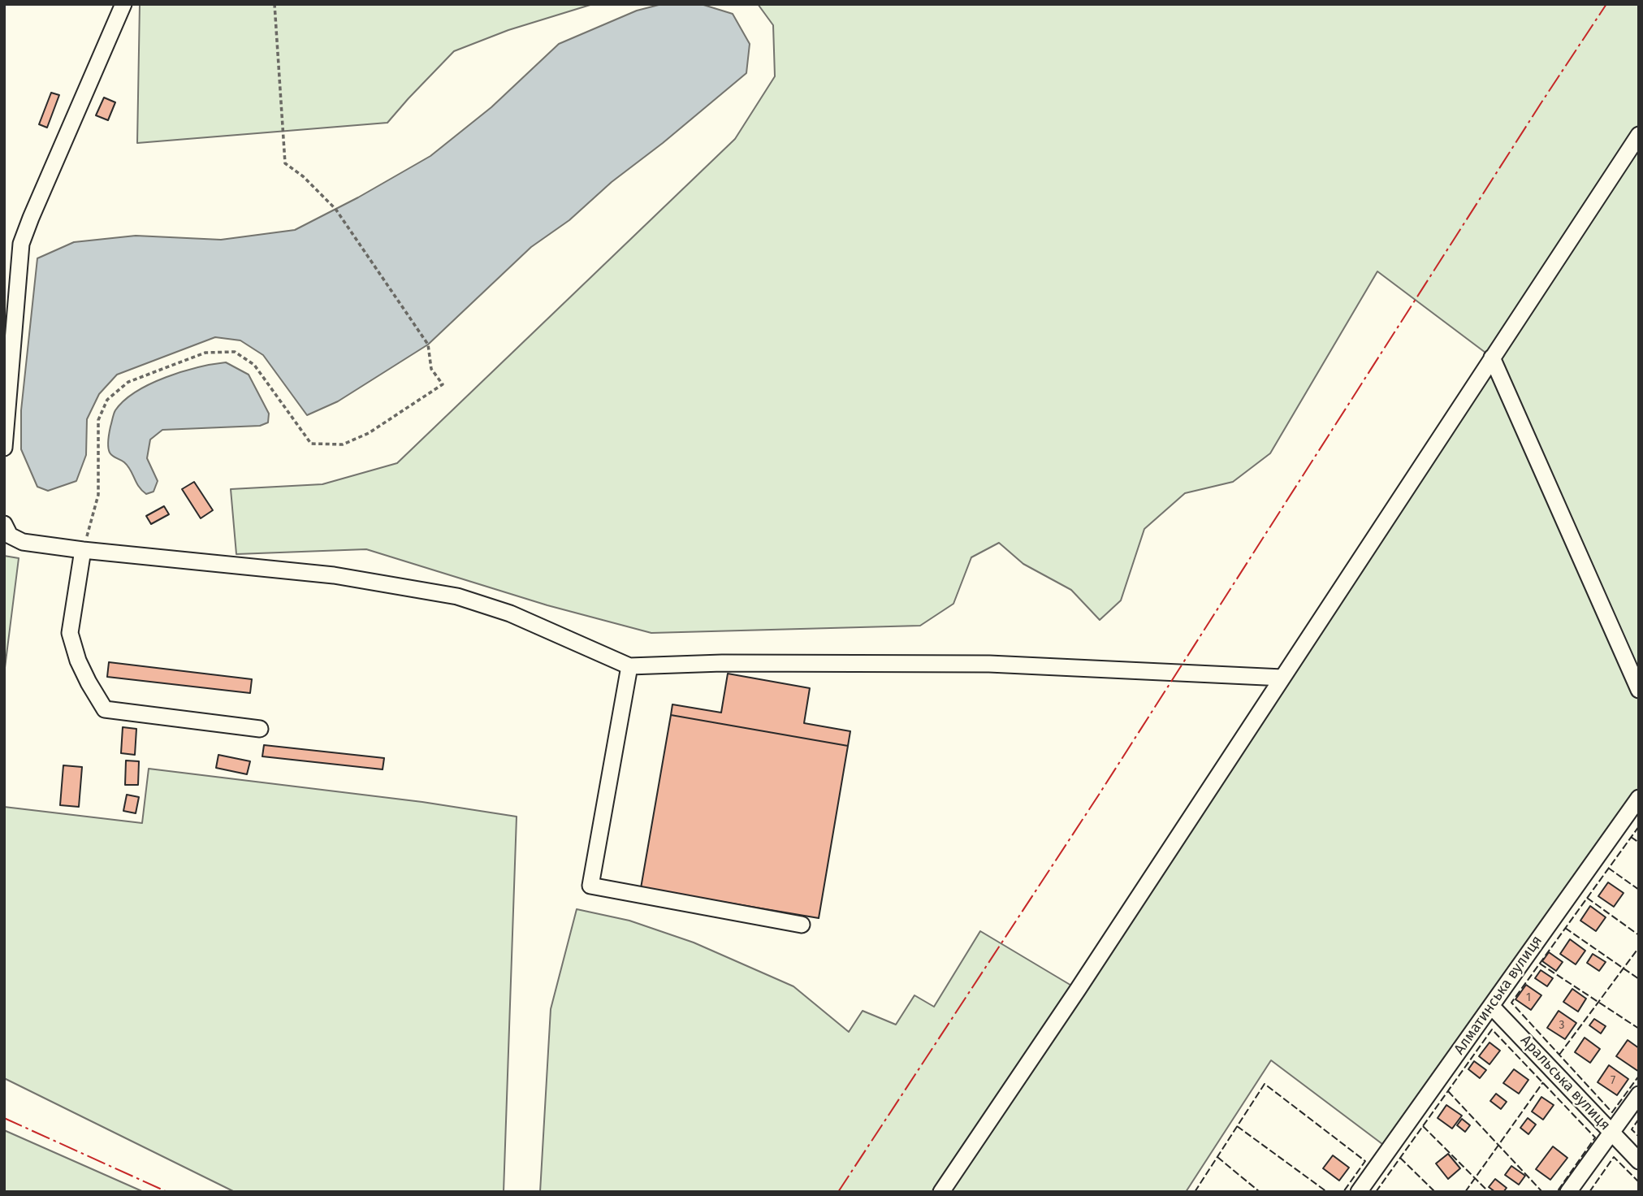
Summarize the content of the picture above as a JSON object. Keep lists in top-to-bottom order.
{
  "streets": {
    "street": ["Алматинська вулиця", "Аральська вулиця"]
  },
  "crossings": [
    ["Алматинська вулиця", "Аральська вулиця"]
  ],
  "house_numbers": ["1", "3", "7"]
}
